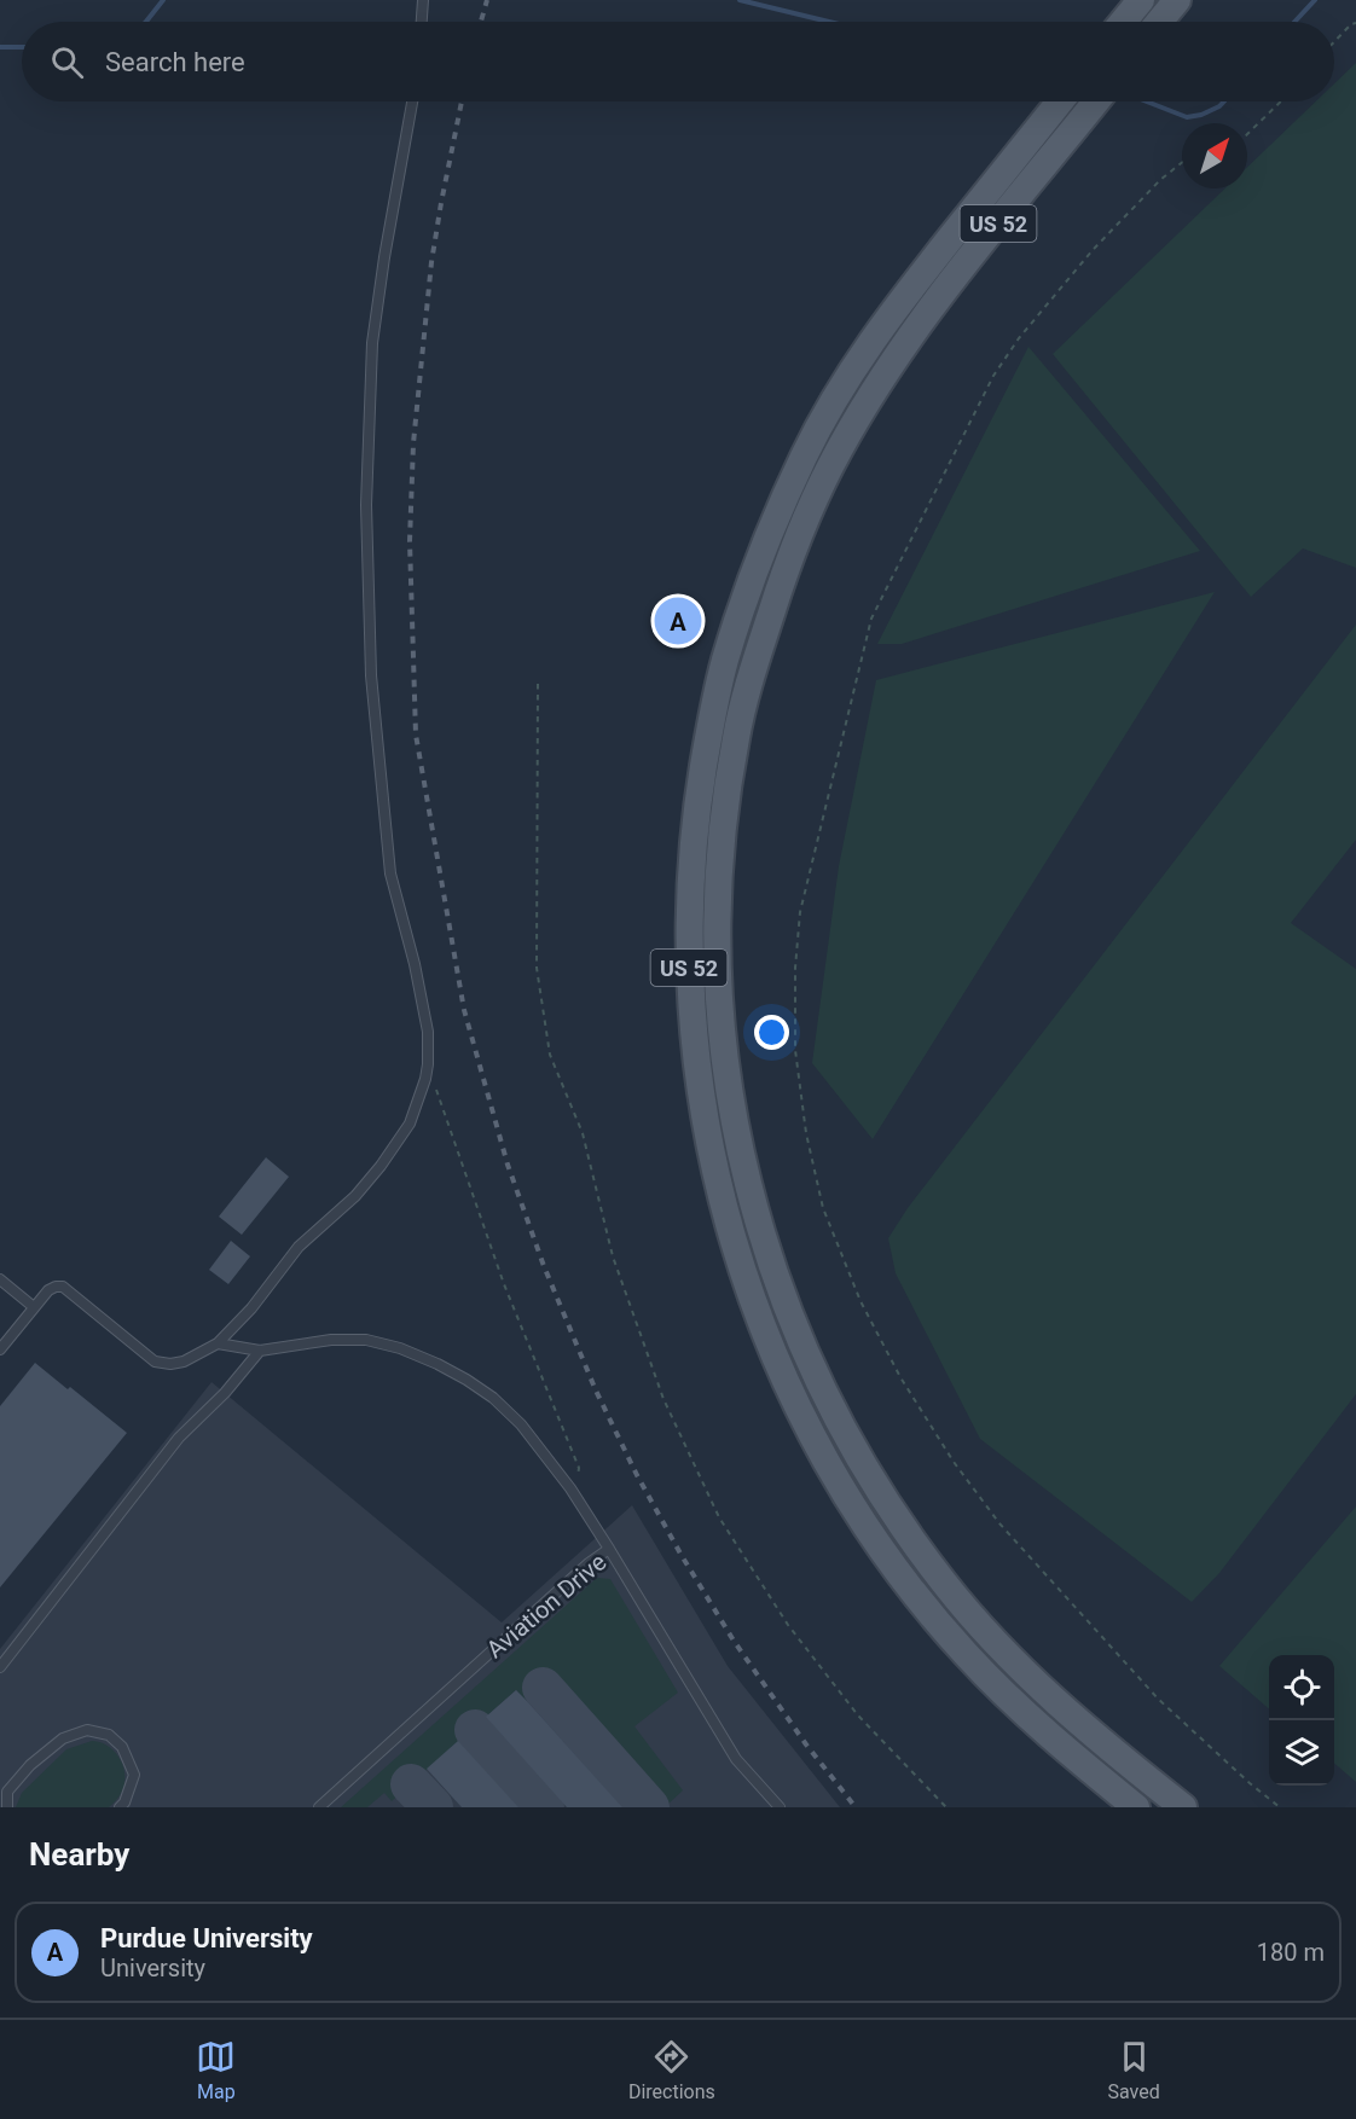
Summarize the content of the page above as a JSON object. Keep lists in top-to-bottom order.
{
  "streets": {
    "main road": ["US 52"],
    "lane": ["Aviation Drive"]
  },
  "north": "top right",
  "page": {
    "search": "Search here",
    "pins": "A",
    "heading": "Nearby",
    "list": [
      {
        "mark": "A",
        "name": "Purdue University",
        "note": "University",
        "value": "180 m"
      }
    ],
    "nav": ["Map", "Directions", "Saved"]
  }
}
